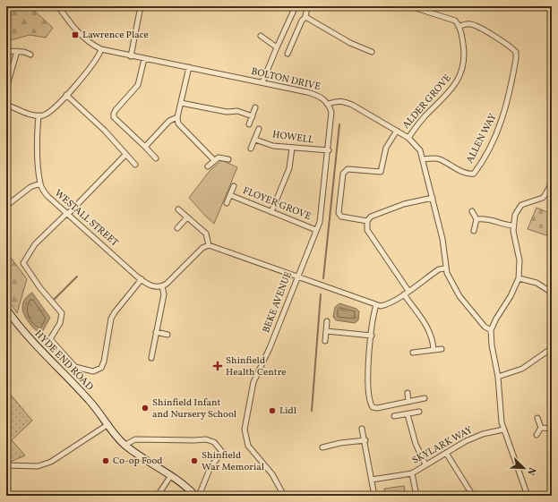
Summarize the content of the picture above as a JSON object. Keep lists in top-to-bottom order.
{
  "streets": {
    "main road": ["HYDE END ROAD"],
    "street": [
      "BOLTON DRIVE",
      "ALDER GROVE",
      "HOWELL",
      "ALLEN WAY",
      "FLOYER GROVE",
      "WESTALL STREET",
      "BEKE AVENUE",
      "SKYLARK WAY"
    ]
  },
  "crossings": [
    ["BOLTON DRIVE", "ALDER GROVE"],
    ["BOLTON DRIVE", "ALLEN WAY"],
    ["BOLTON DRIVE", "BEKE AVENUE"],
    ["ALDER GROVE", "ALLEN WAY"],
    ["HOWELL", "BEKE AVENUE"],
    ["FLOYER GROVE", "BEKE AVENUE"]
  ],
  "places": {
    "transit": ["Lawrence Place"],
    "health": ["Shinfield Health Centre"],
    "other": [
      "Shinfield Infant and Nursery School",
      "Lidl",
      "Co-op Food",
      "Shinfield War Memorial"
    ]
  },
  "north": "bottom right"
}
